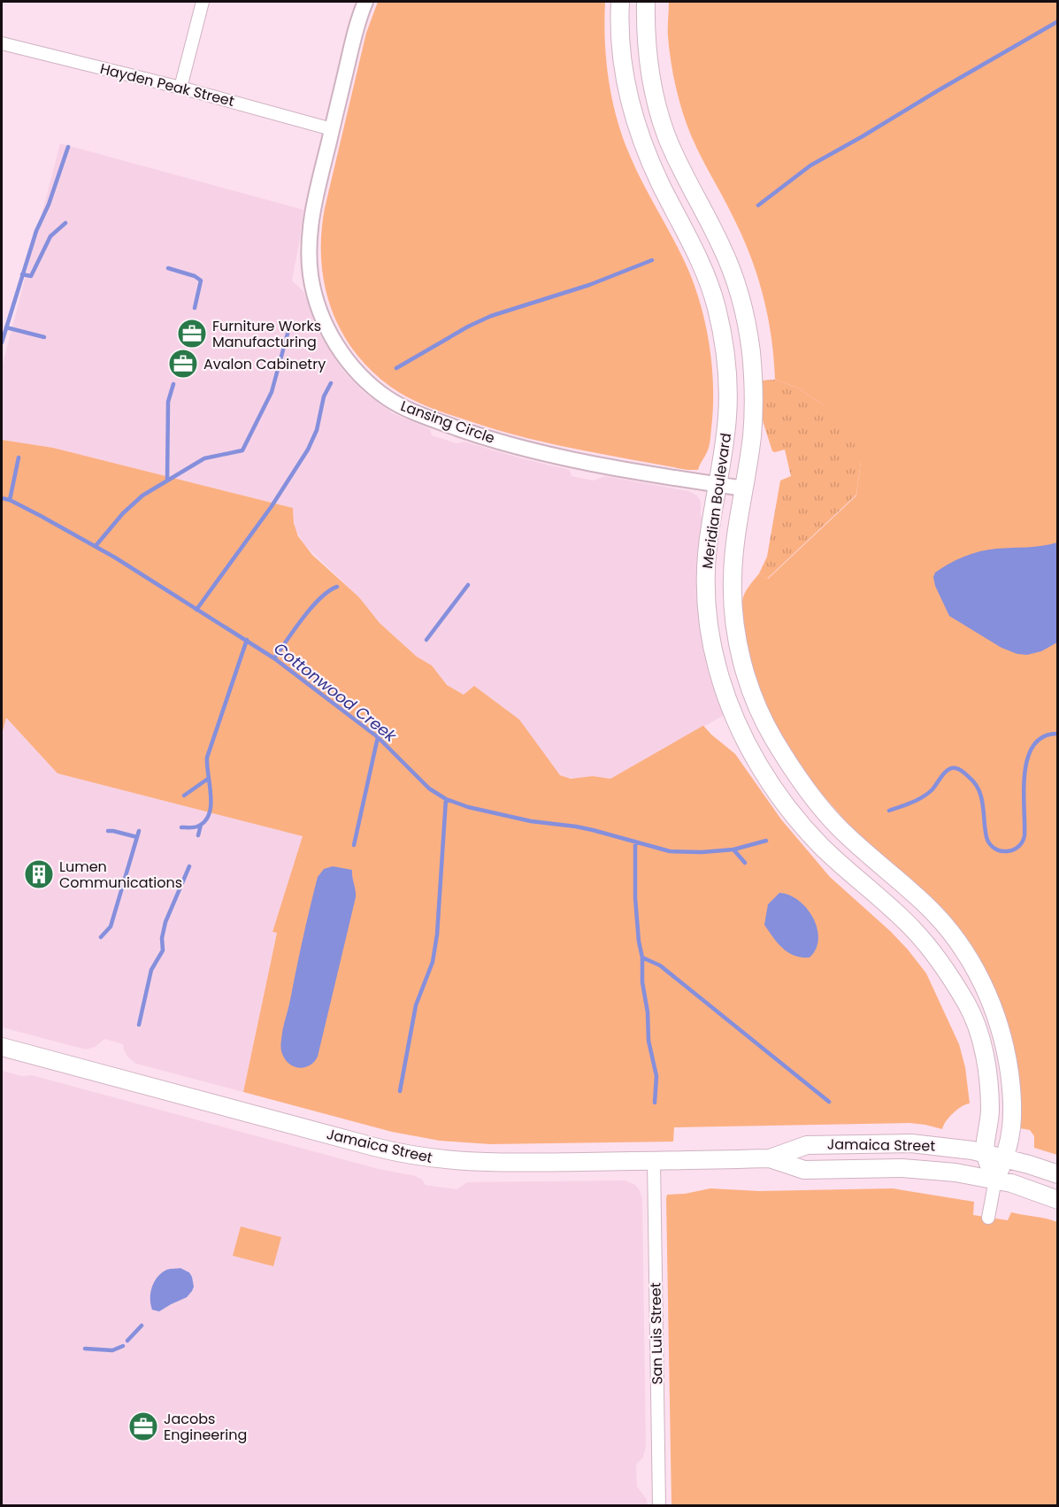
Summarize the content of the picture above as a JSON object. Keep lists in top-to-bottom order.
{
  "streets": {
    "main road": ["Meridian Boulevard", "Jamaica Street"],
    "street": ["Hayden Peak Street", "Lansing Circle", "San Luis Street"]
  },
  "crossings": [
    ["Hayden Peak Street", "Lansing Circle"],
    ["Lansing Circle", "Meridian Boulevard"],
    ["Meridian Boulevard", "Jamaica Street"],
    ["Jamaica Street", "San Luis Street"]
  ],
  "water": ["Cottonwood Creek"],
  "places": {
    "office": ["Furniture Works Manufacturing", "Avalon Cabinetry", "Jacobs Engineering"],
    "building": ["Lumen Communications"]
  }
}
